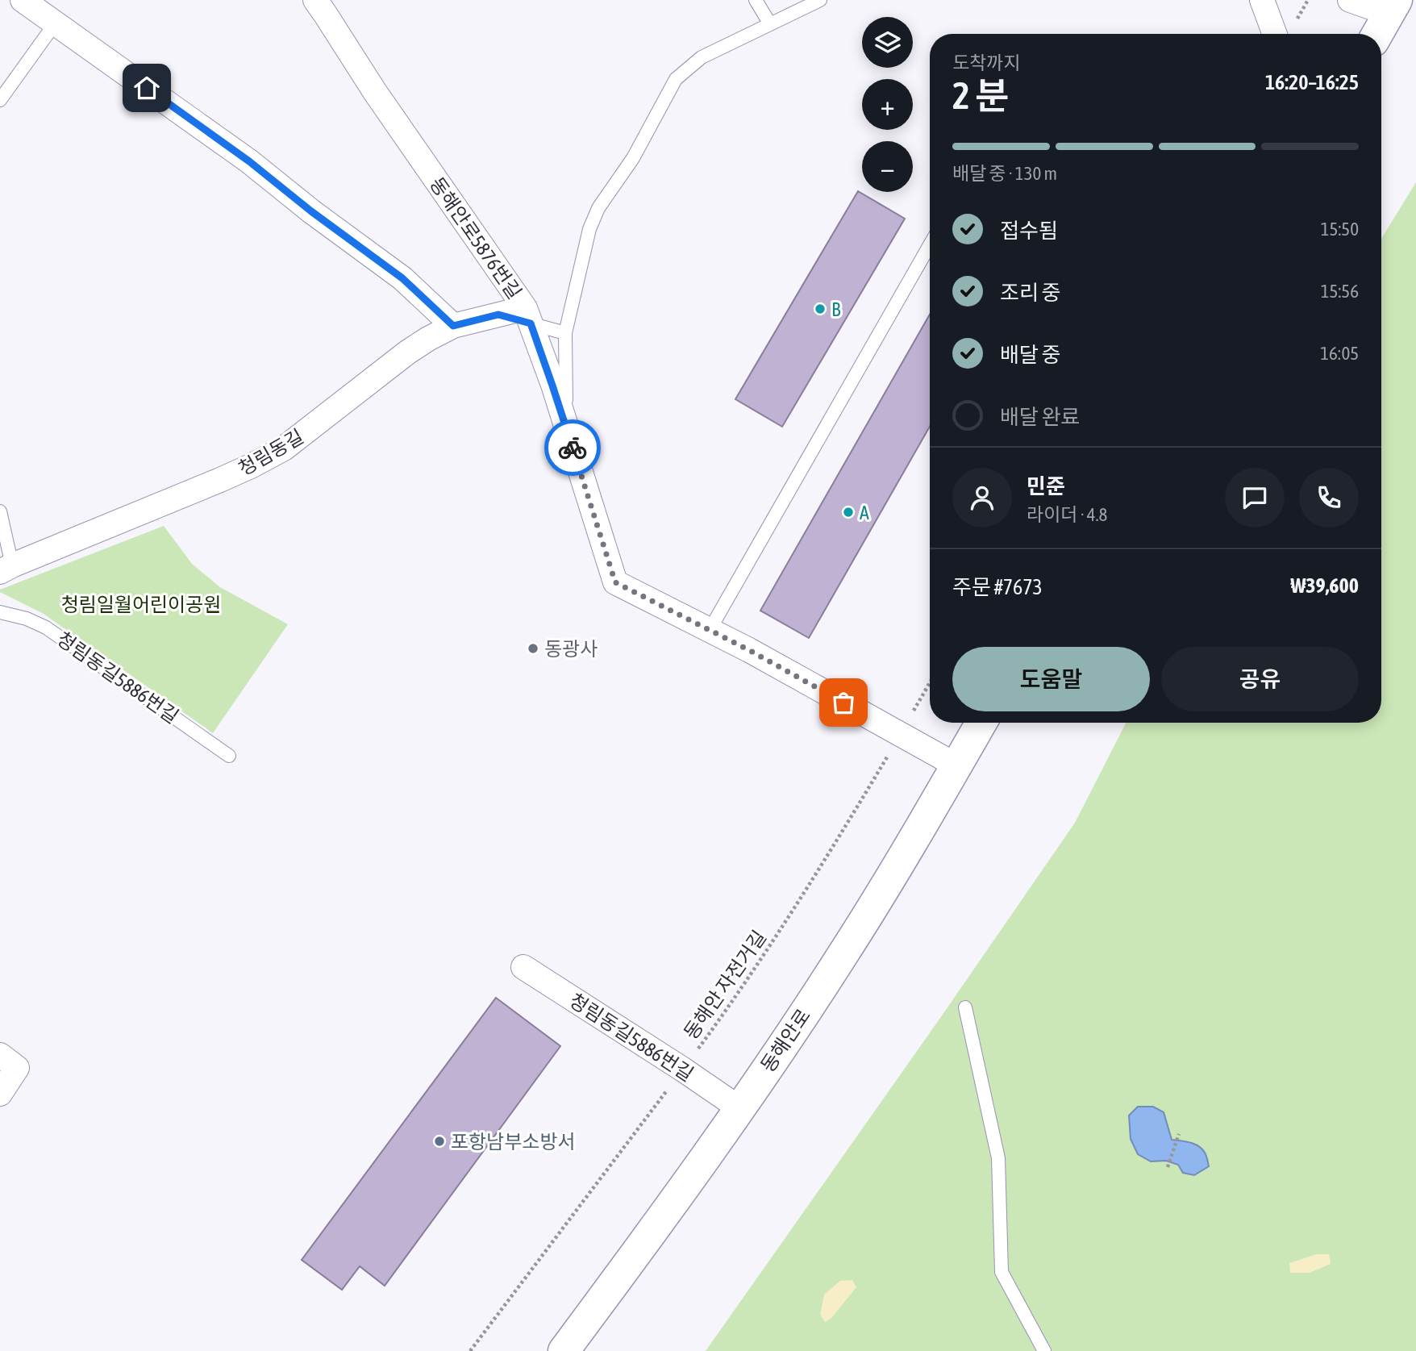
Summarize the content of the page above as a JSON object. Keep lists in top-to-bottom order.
{
  "streets": {
    "main road": ["동해안로"],
    "street": ["동해안로5876번길", "청림동길", "청림동길5886번길"],
    "path": ["동해안 자전거길"]
  },
  "crossings": [
    ["동해안로5876번길", "청림동길"],
    ["동해안로5876번길", "동해안 자전거길"],
    ["동해안로5876번길", "동해안로"],
    ["청림동길5886번길", "동해안 자전거길"],
    ["청림동길5886번길", "동해안로"]
  ],
  "parks": ["청림일월어린이공원"],
  "places": [
    "B",
    "A",
    "동광사",
    "포항남부소방서"
  ],
  "page": {
    "map_buttons": ["+", "−"],
    "heading": ["2 분", "도착까지", "16:20–16:25"],
    "panel": [
      "민준",
      "라이더 · 4.8",
      "주문 #7673",
      "₩39,600"
    ],
    "bar": "배달 중 · 130 m",
    "list": [
      ["접수됨", "15:50"],
      ["조리 중", "15:56"],
      ["배달 중", "16:05"],
      "배달 완료"
    ],
    "buttons": ["도움말", "공유"]
  }
}
